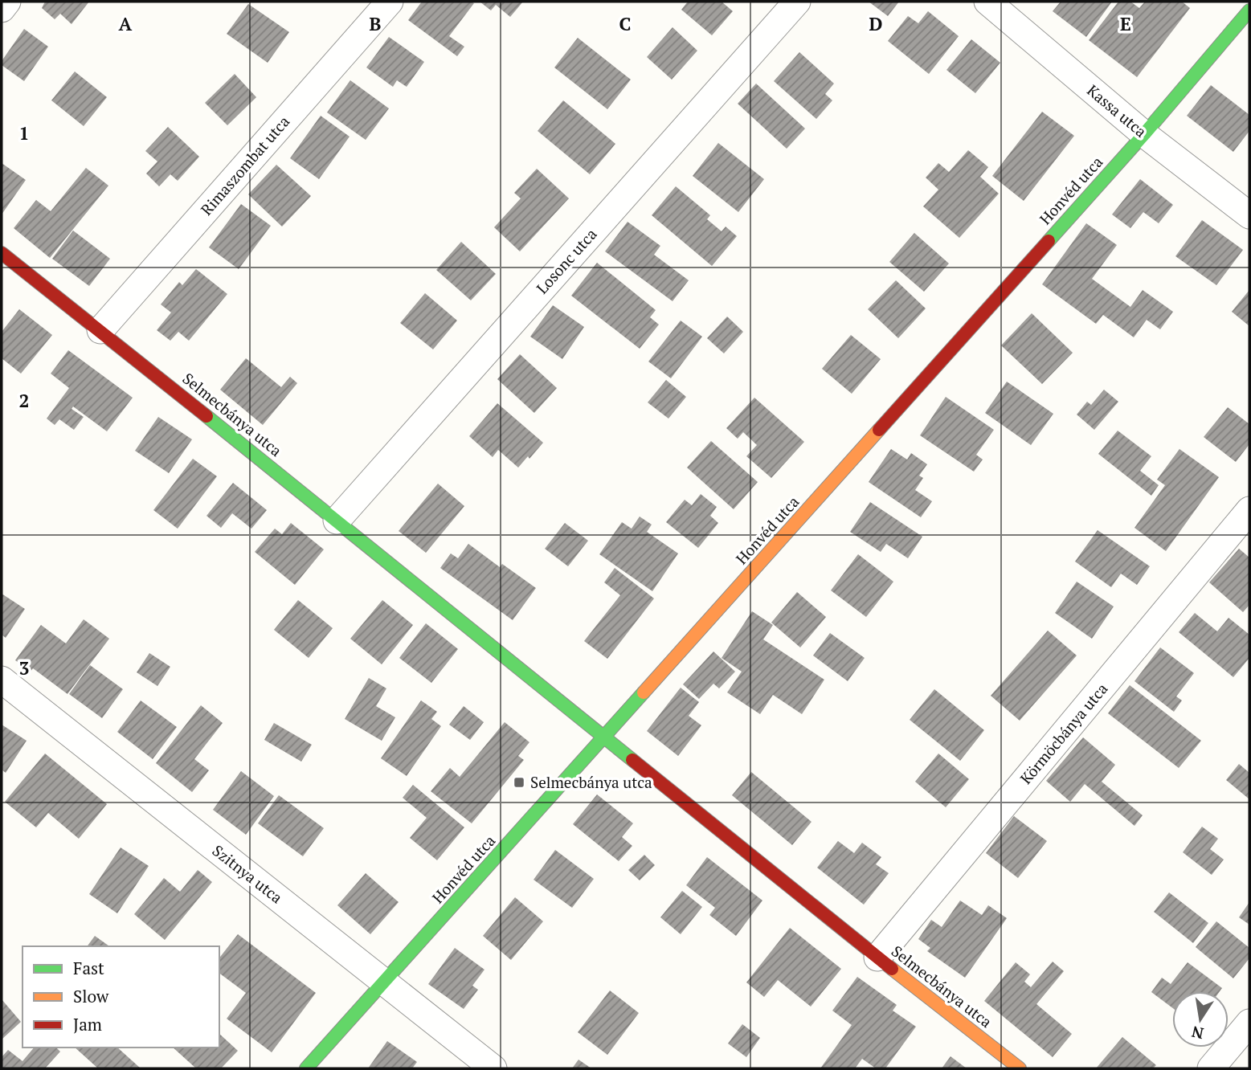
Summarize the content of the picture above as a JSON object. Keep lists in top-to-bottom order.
{
  "streets": {
    "street": [
      "Kassa utca",
      "Rimaszombat utca",
      "Honvéd utca",
      "Losonc utca",
      "Selmecbánya utca",
      "Körmöcbánya utca",
      "Szitnya utca"
    ]
  },
  "crossings": [
    ["Kassa utca", "Honvéd utca"],
    ["Rimaszombat utca", "Selmecbánya utca"],
    ["Honvéd utca", "Selmecbánya utca"],
    ["Honvéd utca", "Szitnya utca"],
    ["Losonc utca", "Selmecbánya utca"],
    ["Selmecbánya utca", "Körmöcbánya utca"]
  ],
  "places": {
    "transit": ["Selmecbánya utca"]
  },
  "legend": ["Fast", "Slow", "Jam"],
  "north": "bottom",
  "grid": {
    "columns": [
      "A",
      "B",
      "C",
      "D",
      "E"
    ],
    "rows": ["1", "2", "3"]
  }
}
